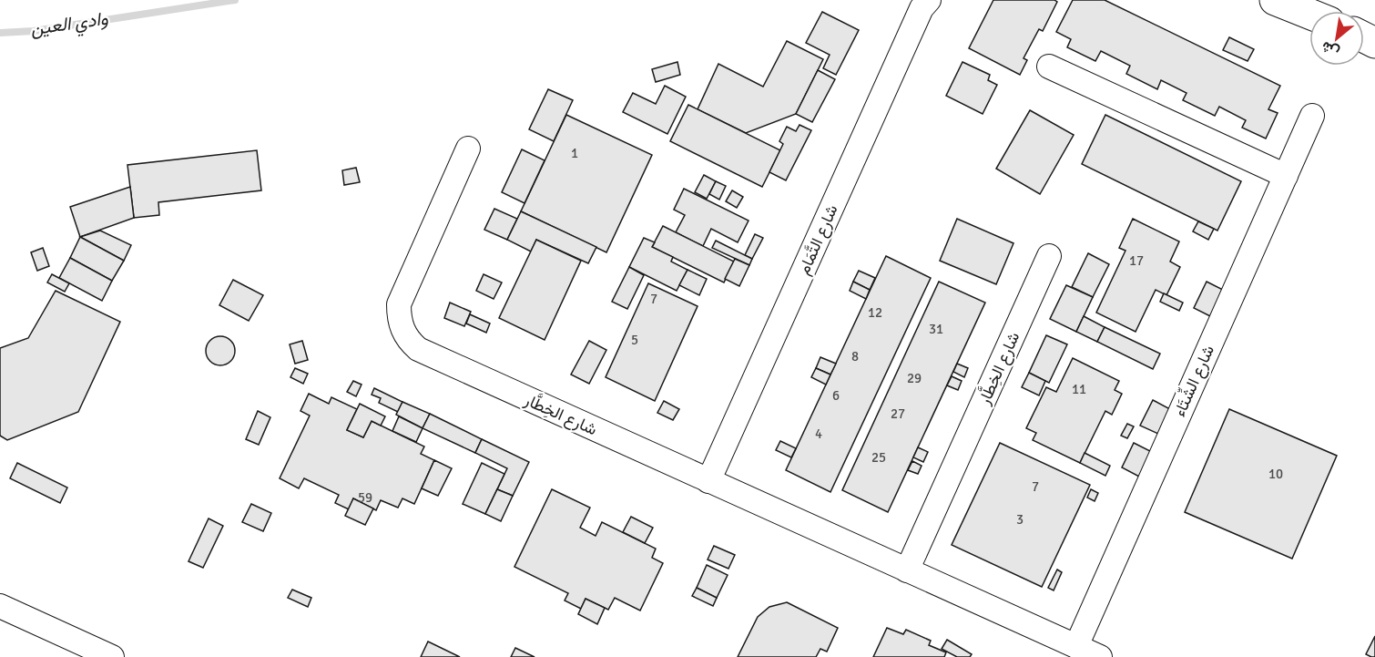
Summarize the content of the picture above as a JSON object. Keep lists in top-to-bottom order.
{
  "streets": {
    "street": ["شارع التَّمَام", "شارع الخِطَّار", "شارع الشِّتَاء"]
  },
  "crossings": [
    ["شارع التَّمَام", "شارع الخِطَّار"],
    ["شارع الخِطَّار", "شارع الشِّتَاء"]
  ],
  "water": ["وادي العين"],
  "house_numbers": [
    "1",
    "17",
    "7",
    "12",
    "31",
    "5",
    "8",
    "29",
    "11",
    "6",
    "27",
    "4",
    "25",
    "10",
    "7",
    "59",
    "3"
  ],
  "north": "bottom left"
}
